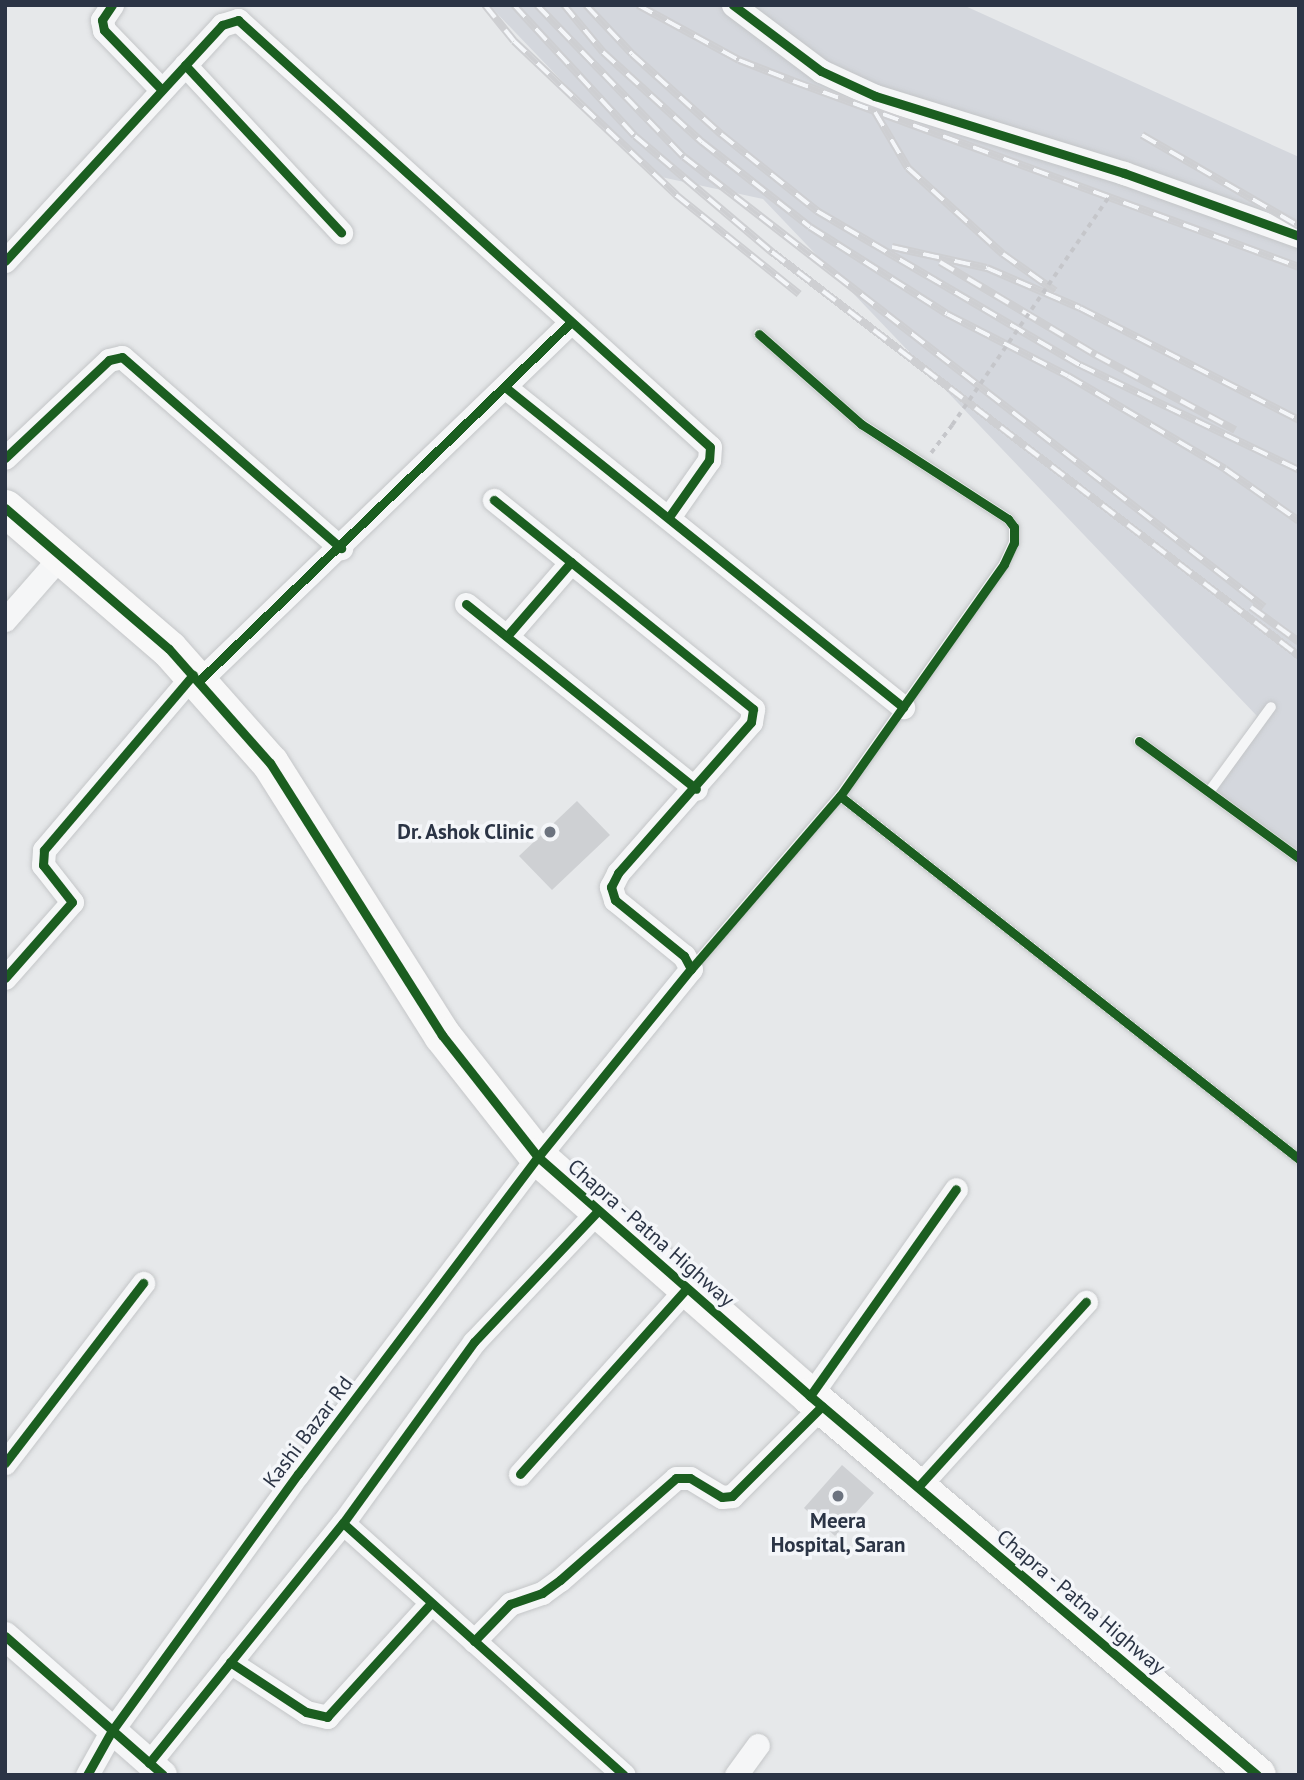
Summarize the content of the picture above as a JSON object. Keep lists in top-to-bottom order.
{
  "streets": {
    "highway": ["Chapra - Patna Highway"],
    "street": ["Kashi Bazar Rd"]
  },
  "crossings": [
    ["Chapra - Patna Highway", "Kashi Bazar Rd"]
  ],
  "places": ["Dr. Ashok Clinic", "Meera Hospital, Saran"]
}
